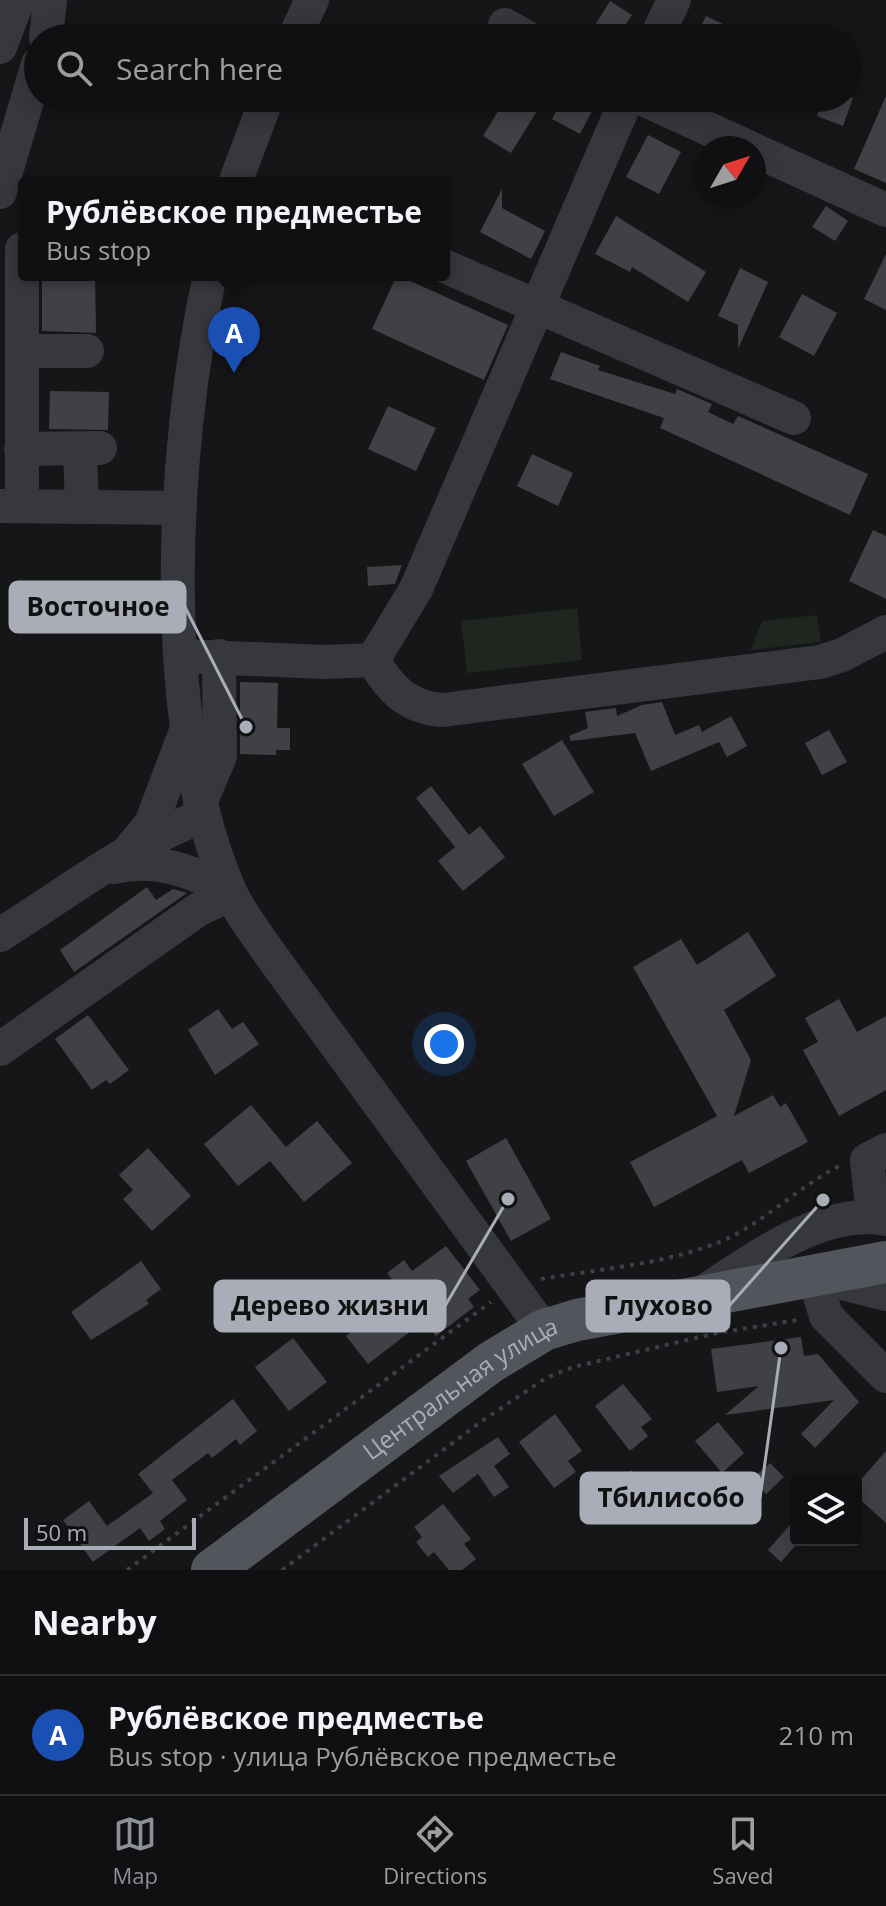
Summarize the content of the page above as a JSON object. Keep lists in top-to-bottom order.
{
  "streets": {
    "main road": ["Центральная улица"]
  },
  "places": [
    "Восточное",
    "Дерево жизни",
    "Глухово",
    "Тбилисобо"
  ],
  "scale_bar": "50 m",
  "north": "top right",
  "page": {
    "search": "Search here",
    "popup": ["Рублёвское предместье", "Bus stop"],
    "pins": "A",
    "scale": "50 m",
    "heading": "Nearby",
    "list": [
      {
        "mark": "A",
        "name": "Рублёвское предместье",
        "note": "Bus stop · улица Рублёвское предместье",
        "value": "210 m"
      }
    ],
    "nav": ["Map", "Directions", "Saved"]
  }
}
